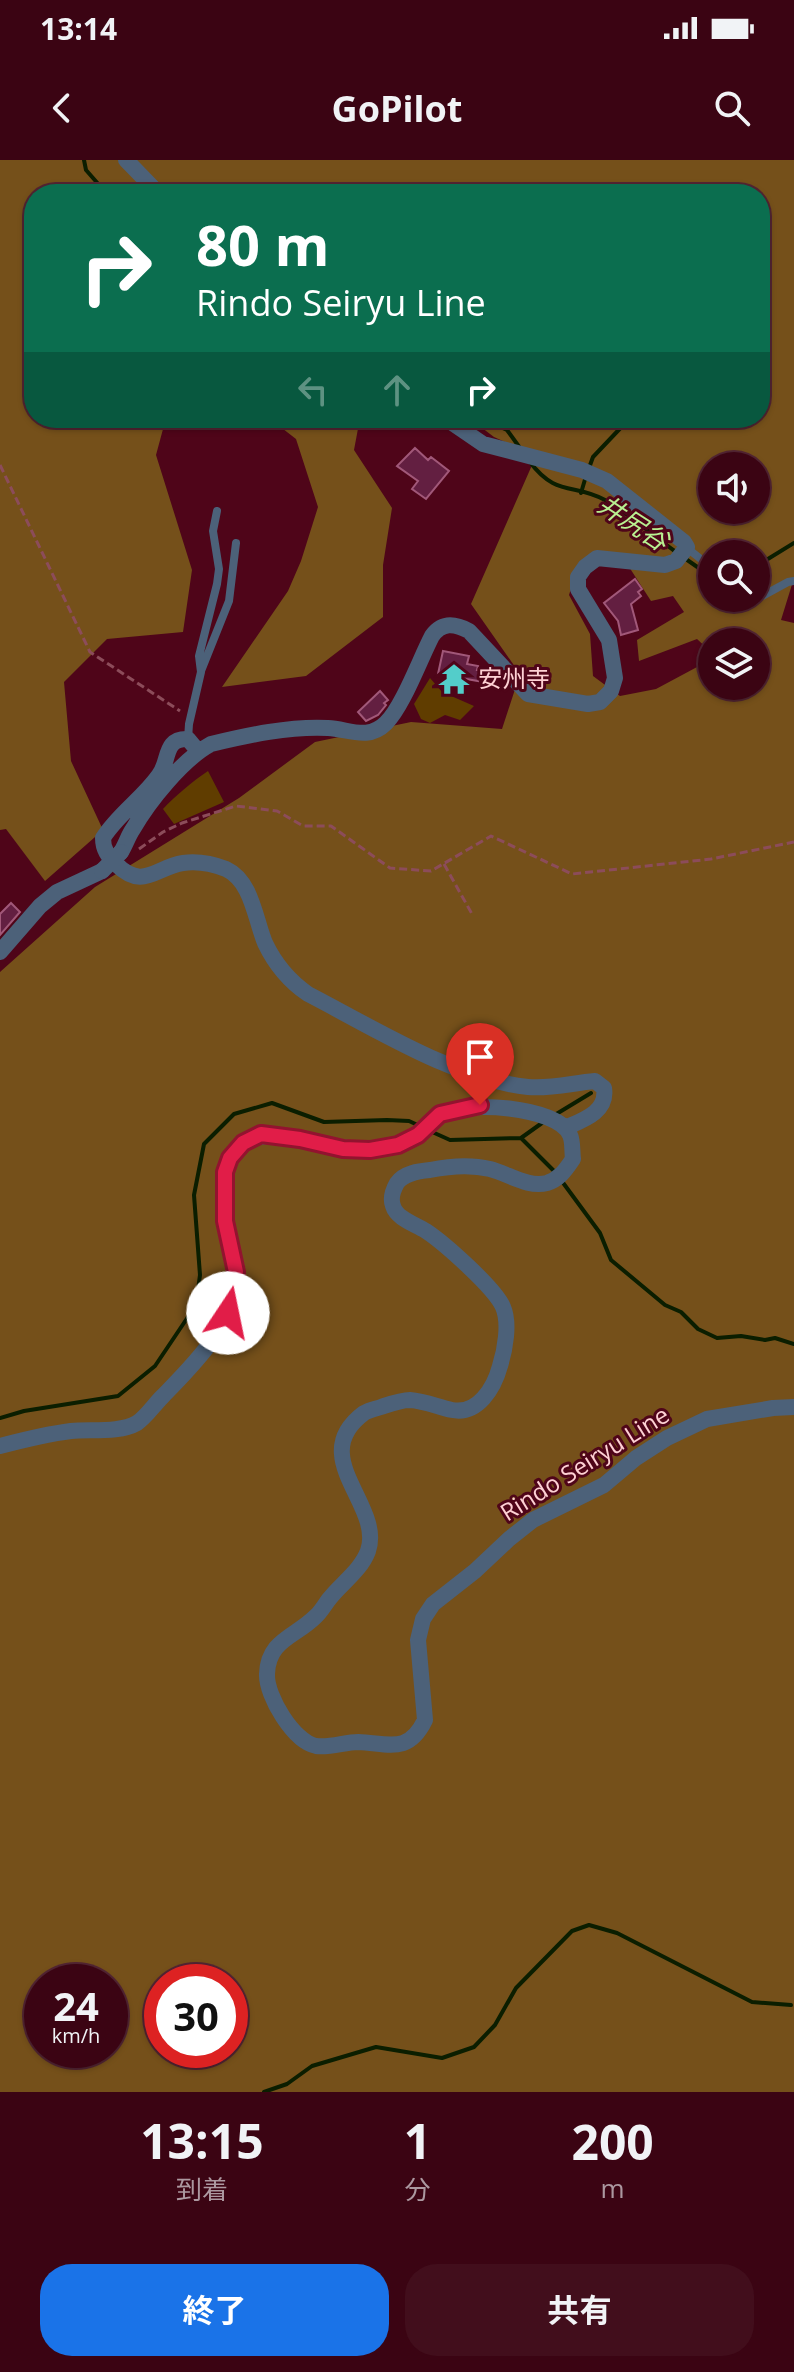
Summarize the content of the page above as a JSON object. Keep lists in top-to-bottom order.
{
  "streets": {
    "street": ["Rindo Seiryu Line"]
  },
  "water": ["井尻谷"],
  "places": {
    "temple": ["安州寺"]
  },
  "page": {
    "status": "13:14",
    "header": "GoPilot",
    "turn": ["80 m", "Rindo Seiryu Line"],
    "speed": "24 km/h",
    "limit": "30",
    "eta": [
      "13:15",
      "到着",
      "1",
      "分",
      "200",
      "m"
    ],
    "buttons": ["終了", "共有"]
  }
}
